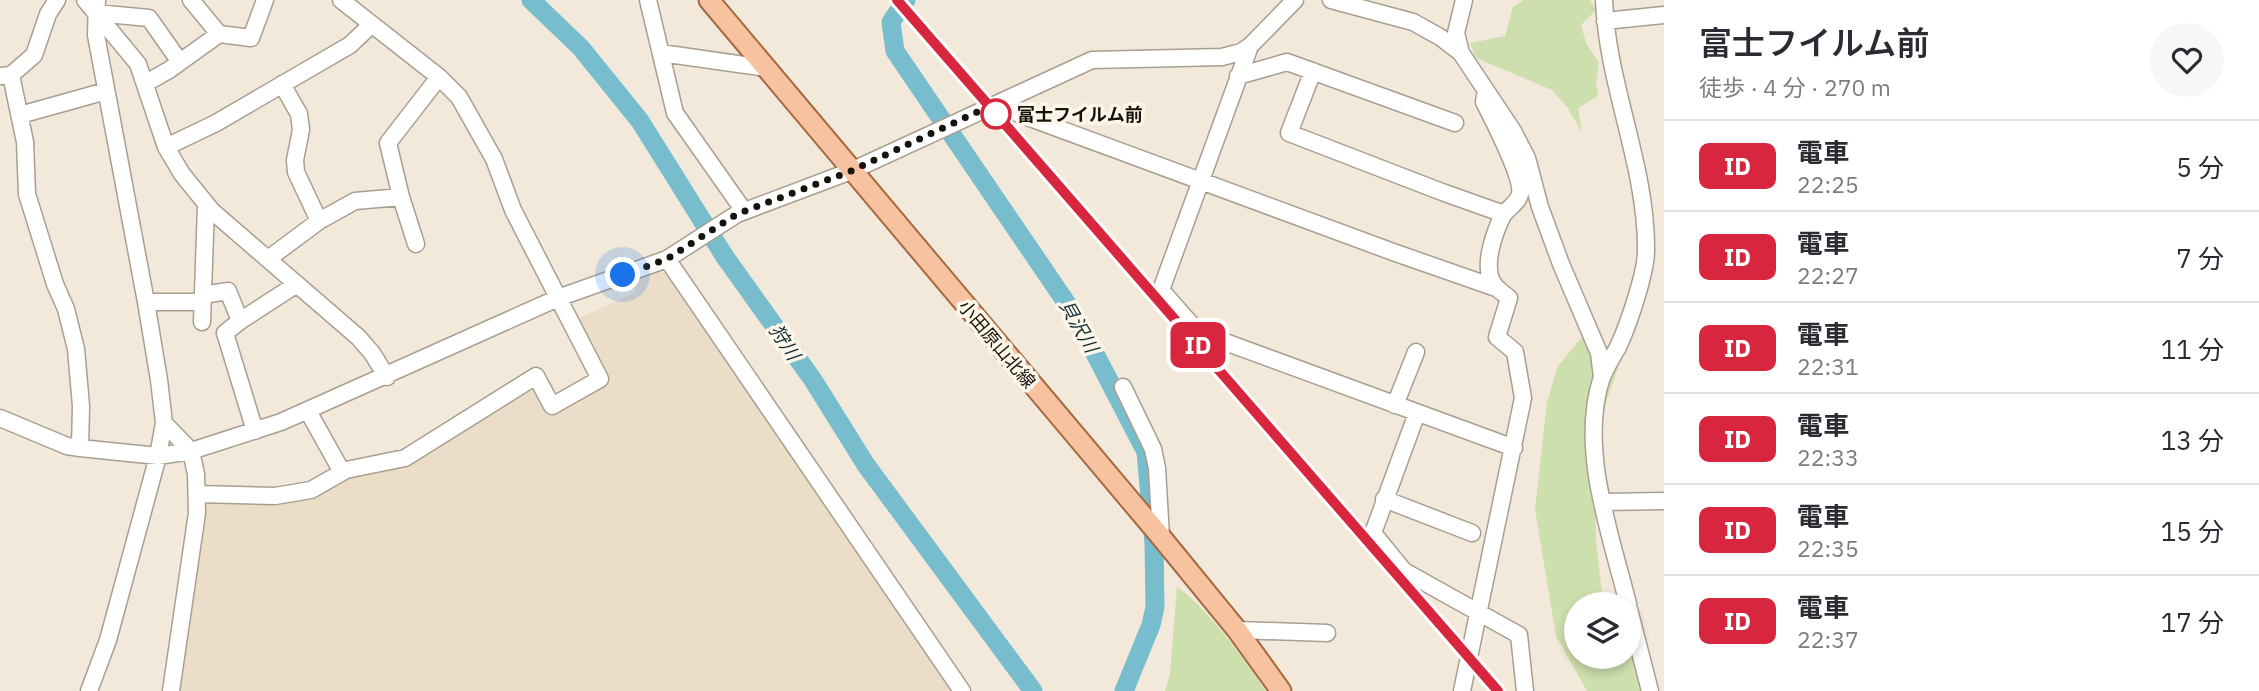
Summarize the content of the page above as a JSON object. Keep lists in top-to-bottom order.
{
  "streets": {
    "main road": ["小田原山北線"]
  },
  "water": ["貝沢川", "狩川"],
  "places": ["富士フイルム前"],
  "page": {
    "on_map": "ID",
    "heading": ["富士フイルム前", "徒歩 · 4 分 · 270 m"],
    "list": [
      {
        "mark": "ID",
        "name": "電車",
        "note": "22:25",
        "value": "5 分"
      },
      {
        "mark": "ID",
        "name": "電車",
        "note": "22:27",
        "value": "7 分"
      },
      {
        "mark": "ID",
        "name": "電車",
        "note": "22:31",
        "value": "11 分"
      },
      {
        "mark": "ID",
        "name": "電車",
        "note": "22:33",
        "value": "13 分"
      },
      {
        "mark": "ID",
        "name": "電車",
        "note": "22:35",
        "value": "15 分"
      },
      {
        "mark": "ID",
        "name": "電車",
        "note": "22:37",
        "value": "17 分"
      }
    ]
  }
}
